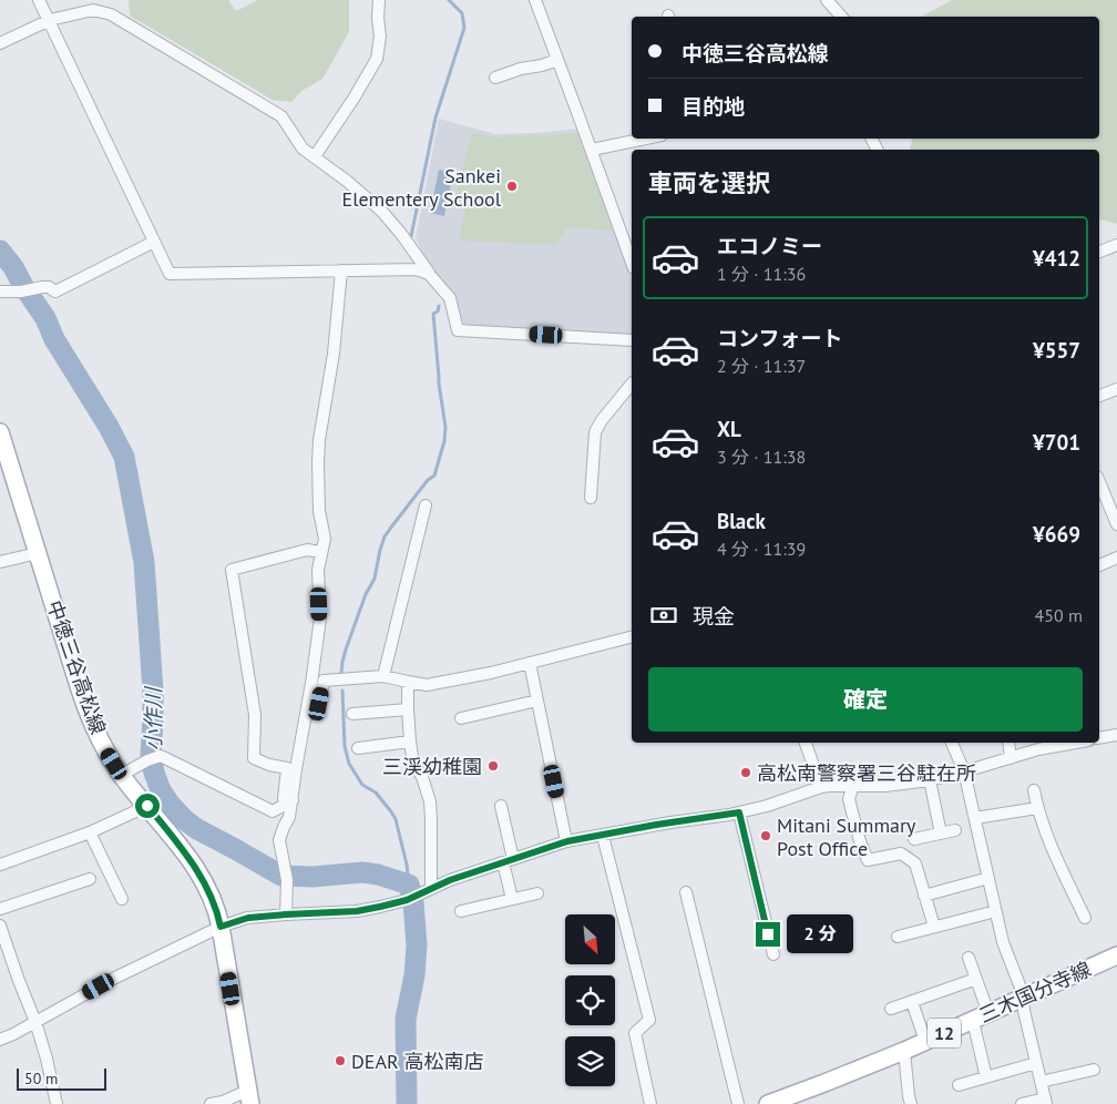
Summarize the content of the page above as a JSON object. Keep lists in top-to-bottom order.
{
  "streets": {
    "main road": ["中徳三谷高松線", "三木国分寺線", "12"]
  },
  "water": ["小作川"],
  "places": [
    "Sankei Elementery School",
    "三渓幼稚園",
    "高松南警察署三谷駐在所",
    "Mitani Summary Post Office",
    "DEAR 高松南店"
  ],
  "scale_bar": "50 m",
  "north": "bottom right",
  "page": {
    "banner": ["中徳三谷高松線", "目的地"],
    "heading": "車両を選択",
    "list": [
      {
        "name": "エコノミー",
        "note": "1 分 · 11:36",
        "value": "¥412"
      },
      {
        "name": "コンフォート",
        "note": "2 分 · 11:37",
        "value": "¥557"
      },
      {
        "name": "XL",
        "note": "3 分 · 11:38",
        "value": "¥701"
      },
      {
        "name": "Black",
        "note": "4 分 · 11:39",
        "value": "¥669"
      }
    ],
    "pay": ["現金", "450 m"],
    "buttons": "確定",
    "bubble": "2 分",
    "scale": "50 m"
  }
}
